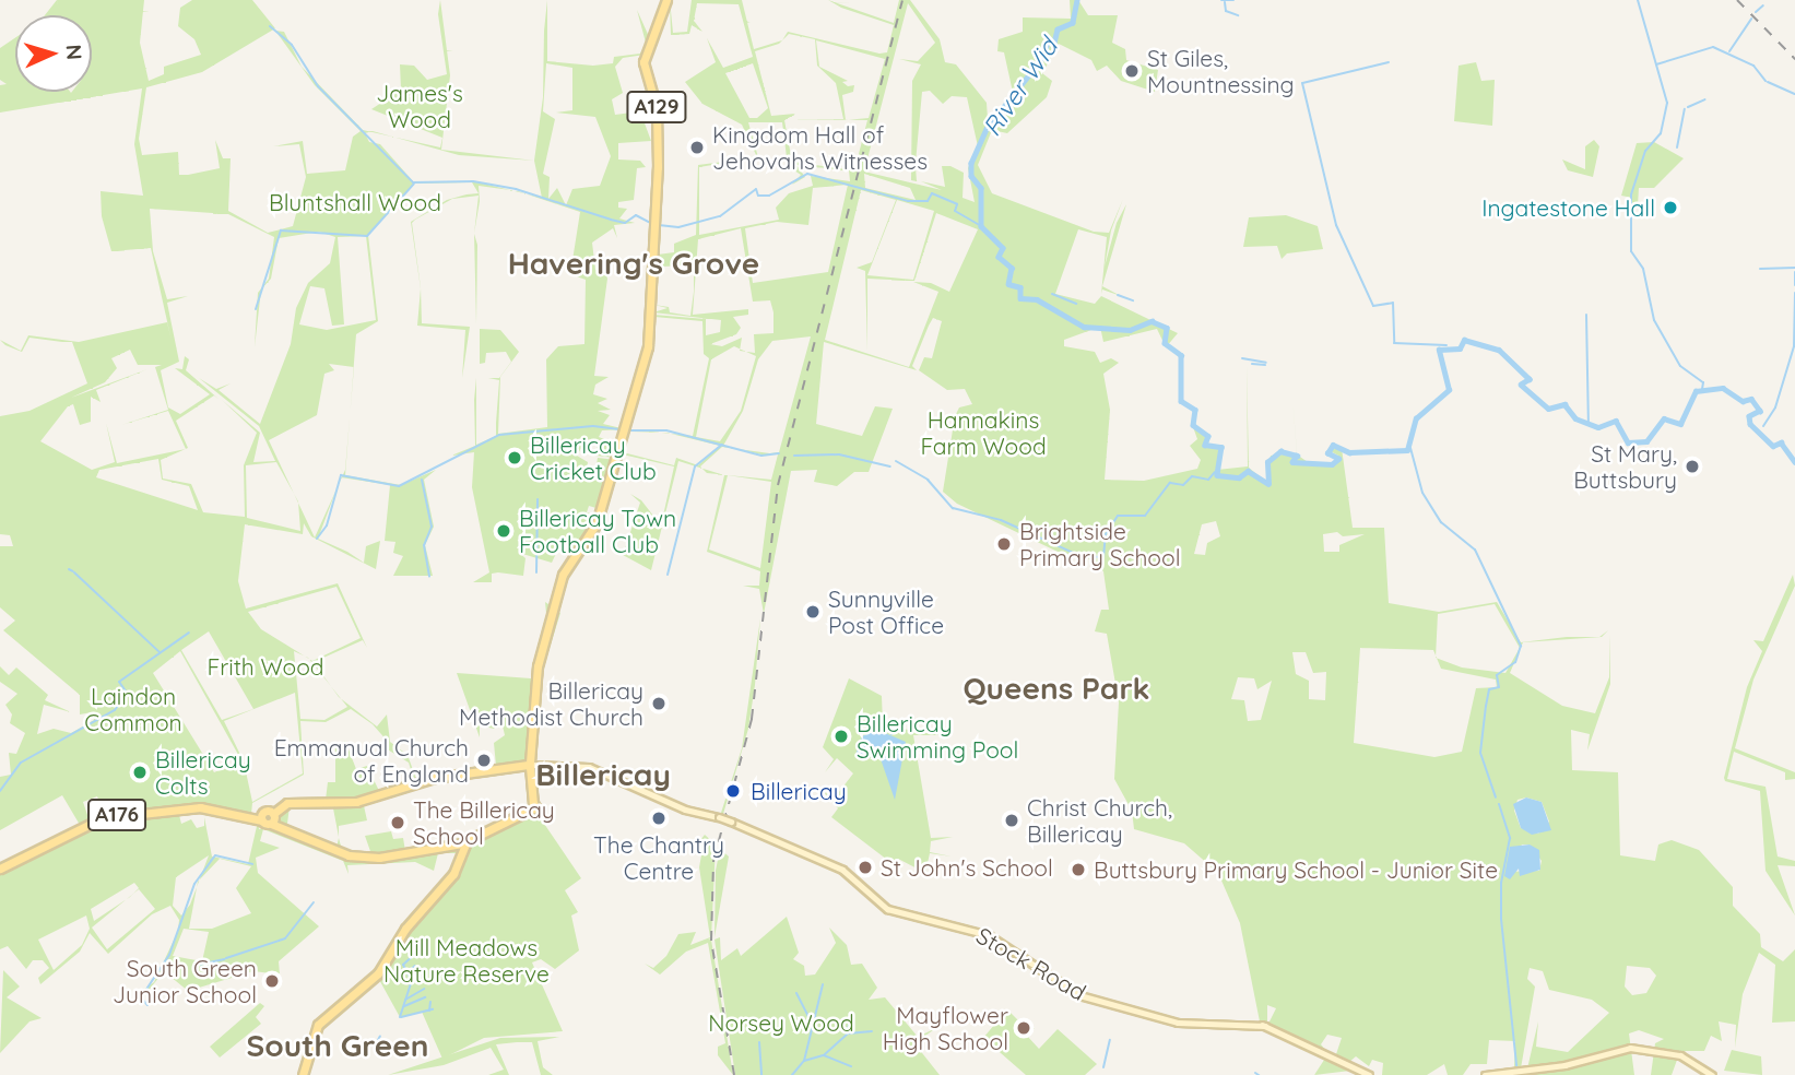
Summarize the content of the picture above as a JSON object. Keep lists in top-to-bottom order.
{
  "streets": {
    "main road": ["A129", "A176", "Stock Road"]
  },
  "crossings": [
    ["A129", "A176"],
    ["A129", "Stock Road"],
    ["A176", "Stock Road"]
  ],
  "districts": [
    "Havering's Grove",
    "Queens Park",
    "Billericay",
    "South Green"
  ],
  "water": ["River Wid"],
  "parks": [
    "James's Wood",
    "Bluntshall Wood",
    "Hannakins Farm Wood",
    "Frith Wood",
    "Laindon Common",
    "Mill Meadows Nature Reserve",
    "Norsey Wood"
  ],
  "places": [
    "St Giles, Mountnessing",
    "Kingdom Hall of Jehovahs Witnesses",
    "Ingatestone Hall",
    "Billericay Cricket Club",
    "St Mary, Buttsbury",
    "Billericay Town Football Club",
    "Brightside Primary School",
    "Sunnyville Post Office",
    "Billericay Methodist Church",
    "Billericay Swimming Pool",
    "Emmanual Church of England",
    "Billericay Colts",
    "Billericay",
    "The Chantry Centre",
    "Christ Church, Billericay",
    "The Billericay School",
    "St John's School",
    "Buttsbury Primary School - Junior Site",
    "South Green Junior School",
    "Mayflower High School"
  ],
  "north": "right"
}
